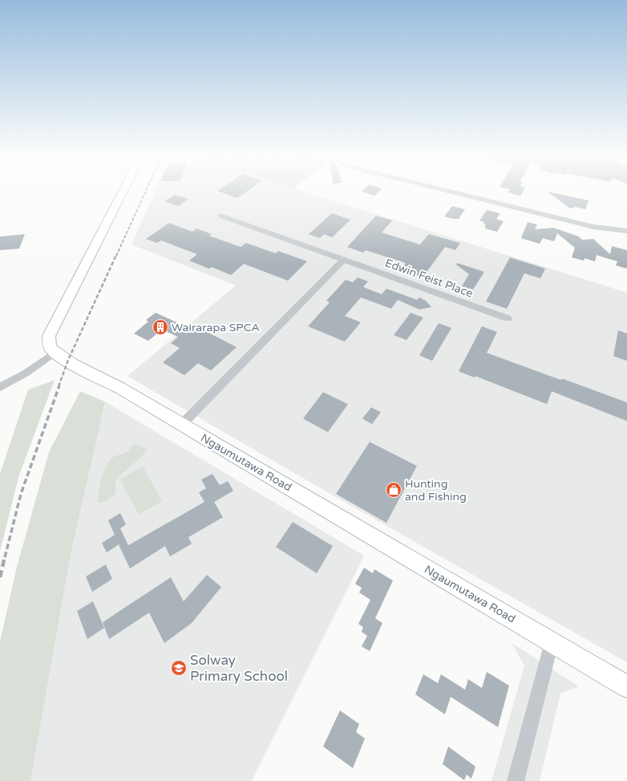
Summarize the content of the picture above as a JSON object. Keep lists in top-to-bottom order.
{
  "streets": {
    "main road": ["Ngaumutawa Road"],
    "street": ["Edwin Feist Place"]
  },
  "places": {
    "building": ["Wairarapa SPCA"],
    "shop": ["Hunting and Fishing"],
    "school or university": ["Solway Primary School"]
  }
}
